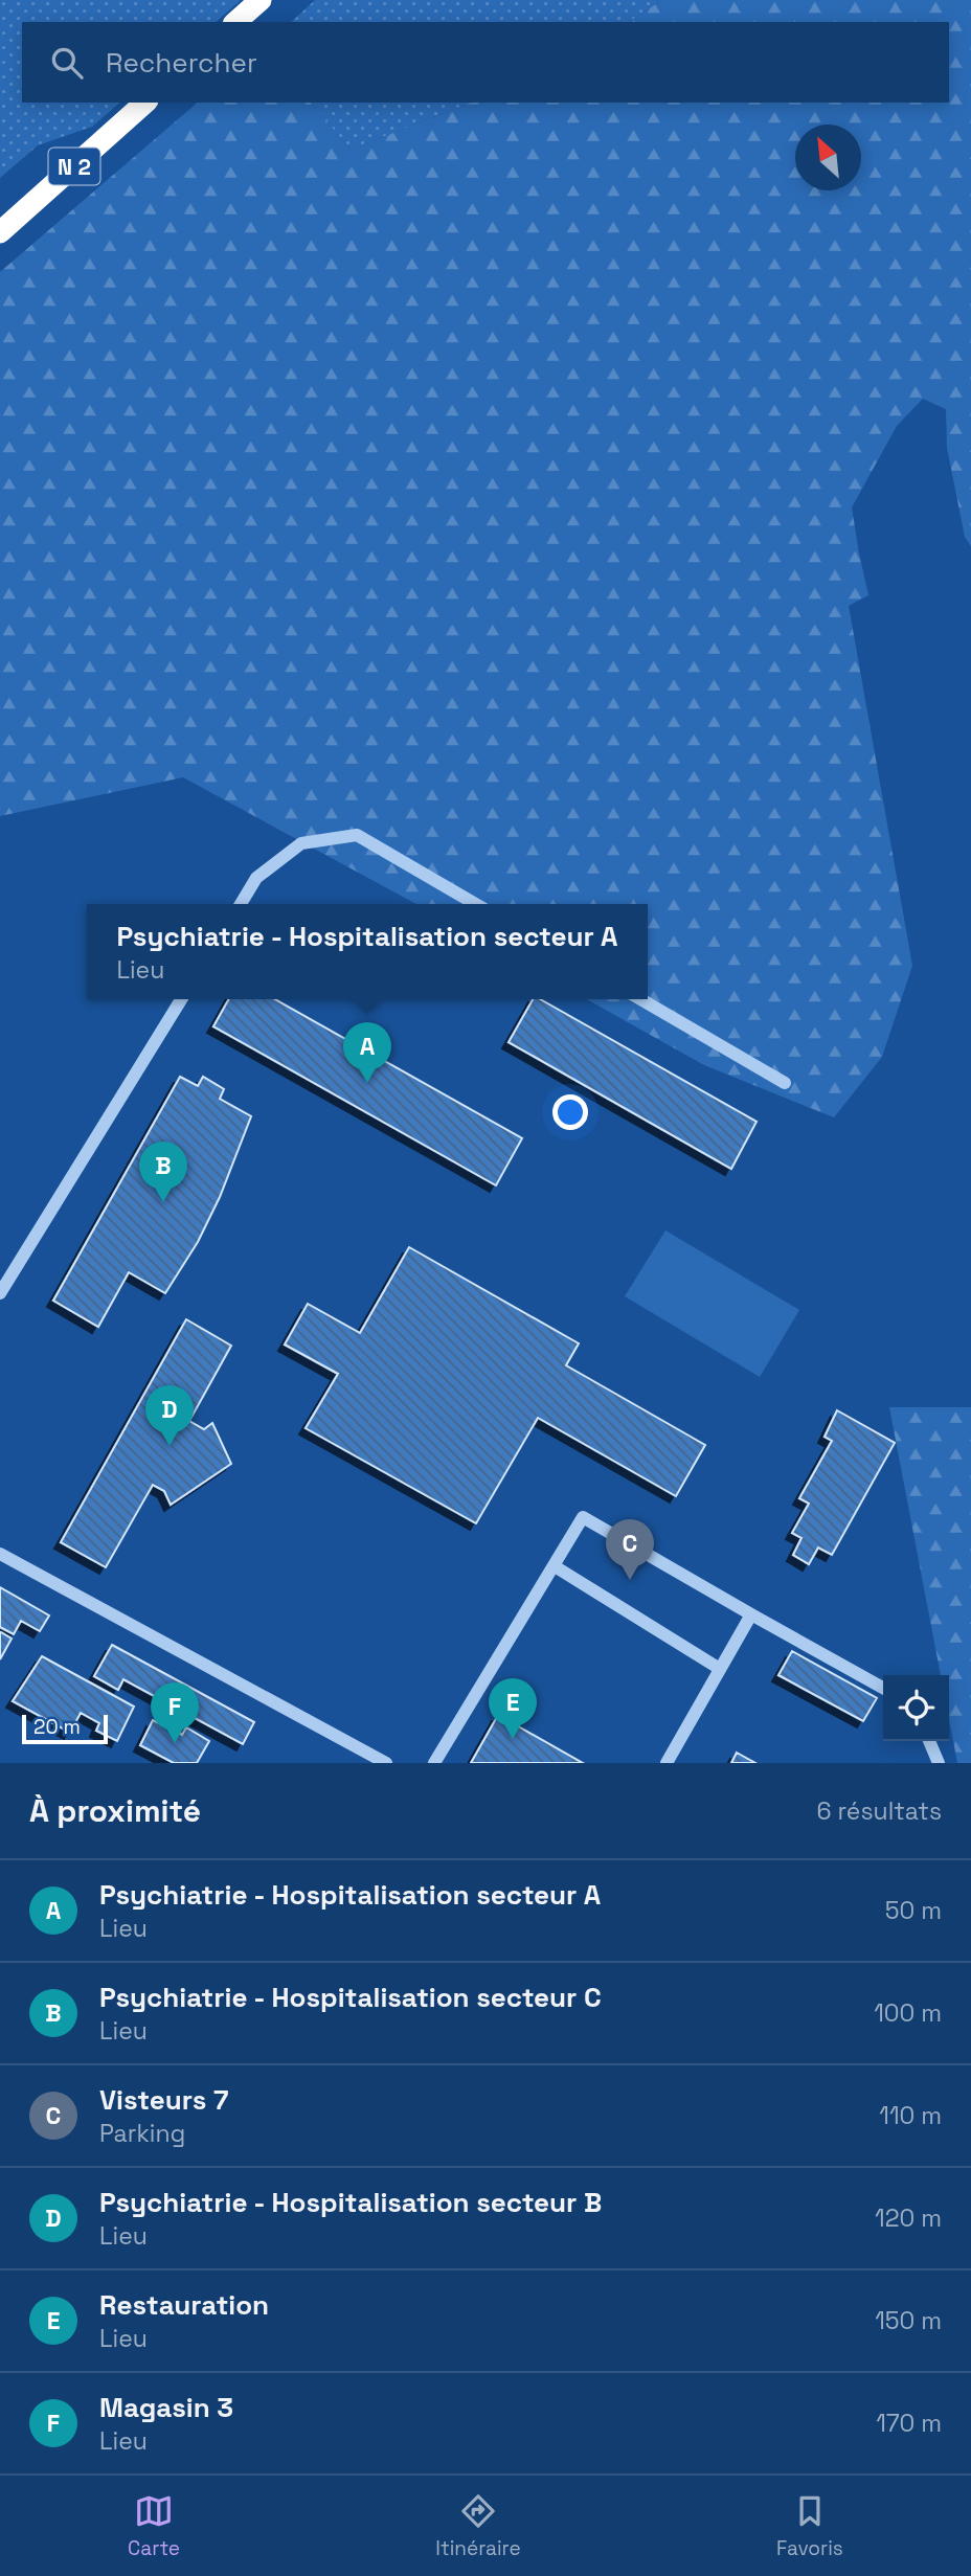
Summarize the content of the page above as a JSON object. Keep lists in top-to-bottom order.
{
  "streets": {
    "highway": ["N 2"]
  },
  "scale_bar": "20 m",
  "north": "top left",
  "page": {
    "search": "Rechercher",
    "popup": ["Psychiatrie - Hospitalisation secteur A", "Lieu"],
    "pins": [
      "A",
      "B",
      "D",
      "C",
      "E",
      "F"
    ],
    "scale": "20 m",
    "heading": ["À proximité", "6 résultats"],
    "list": [
      {
        "mark": "A",
        "name": "Psychiatrie - Hospitalisation secteur A",
        "note": "Lieu",
        "value": "50 m"
      },
      {
        "mark": "B",
        "name": "Psychiatrie - Hospitalisation secteur C",
        "note": "Lieu",
        "value": "100 m"
      },
      {
        "mark": "C",
        "name": "Visteurs 7",
        "note": "Parking",
        "value": "110 m"
      },
      {
        "mark": "D",
        "name": "Psychiatrie - Hospitalisation secteur B",
        "note": "Lieu",
        "value": "120 m"
      },
      {
        "mark": "E",
        "name": "Restauration",
        "note": "Lieu",
        "value": "150 m"
      },
      {
        "mark": "F",
        "name": "Magasin 3",
        "note": "Lieu",
        "value": "170 m"
      }
    ],
    "nav": ["Carte", "Itinéraire", "Favoris"]
  }
}
